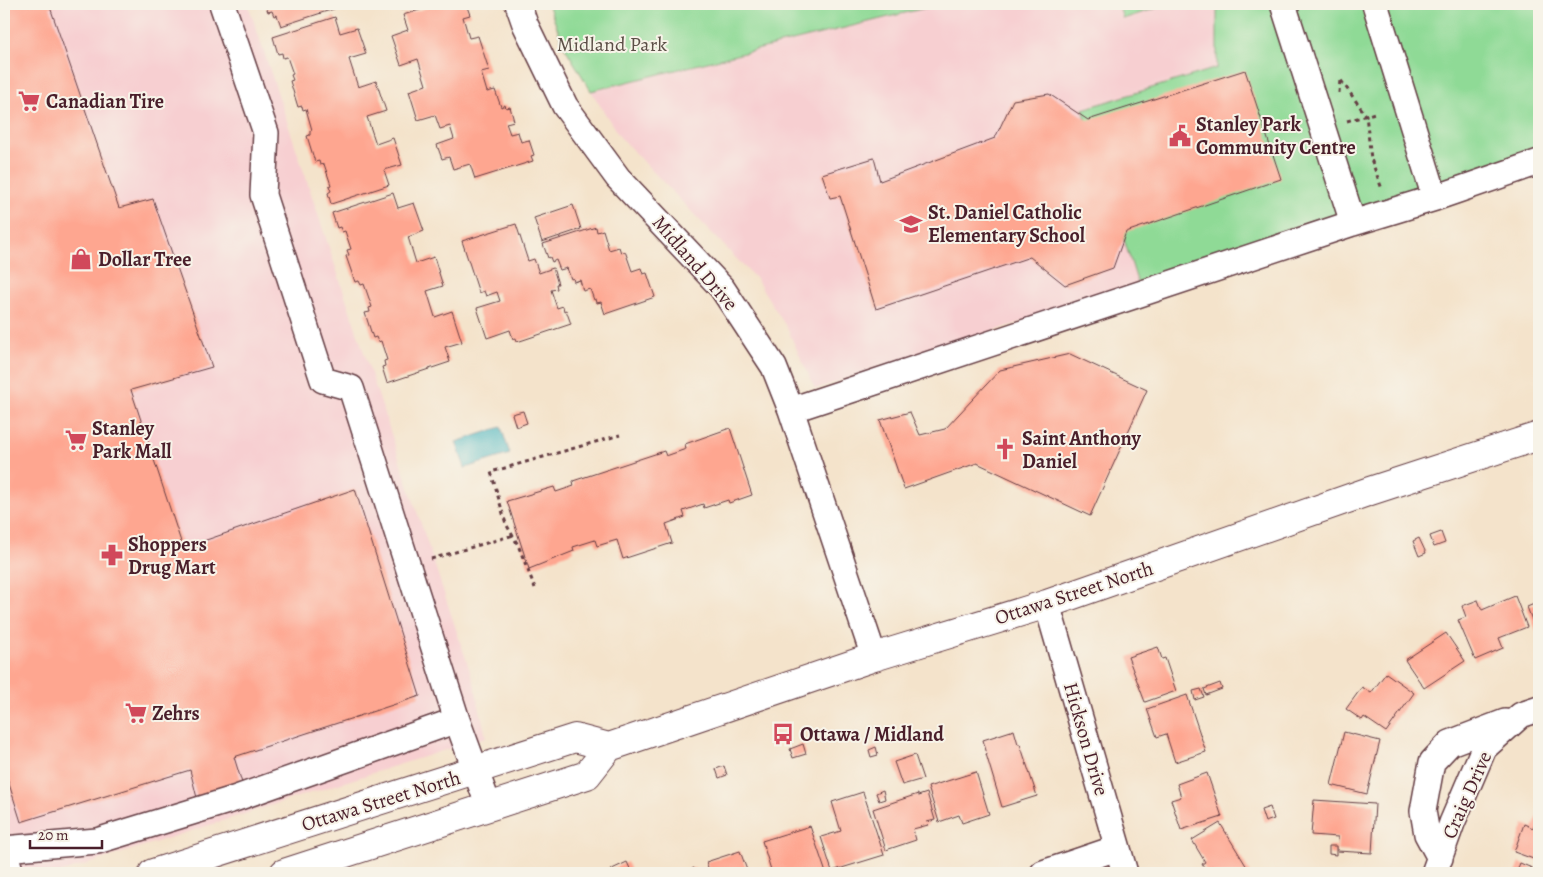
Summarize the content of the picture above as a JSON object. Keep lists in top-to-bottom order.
{
  "streets": {
    "main road": ["Ottawa Street North"],
    "street": ["Midland Drive", "Hickson Drive", "Craig Drive"]
  },
  "crossings": [
    ["Midland Drive", "Ottawa Street North"],
    ["Ottawa Street North", "Hickson Drive"]
  ],
  "parks": ["Midland Park"],
  "places": {
    "supermarket": ["Canadian Tire", "Stanley Park Mall", "Zehrs"],
    "public building": ["Stanley Park Community Centre"],
    "school or university": ["St. Daniel Catholic Elementary School"],
    "shop": ["Dollar Tree"],
    "church": ["Saint Anthony Daniel"],
    "pharmacy": ["Shoppers Drug Mart"],
    "bus stop": ["Ottawa / Midland"]
  },
  "scale_bar": "20 m"
}
